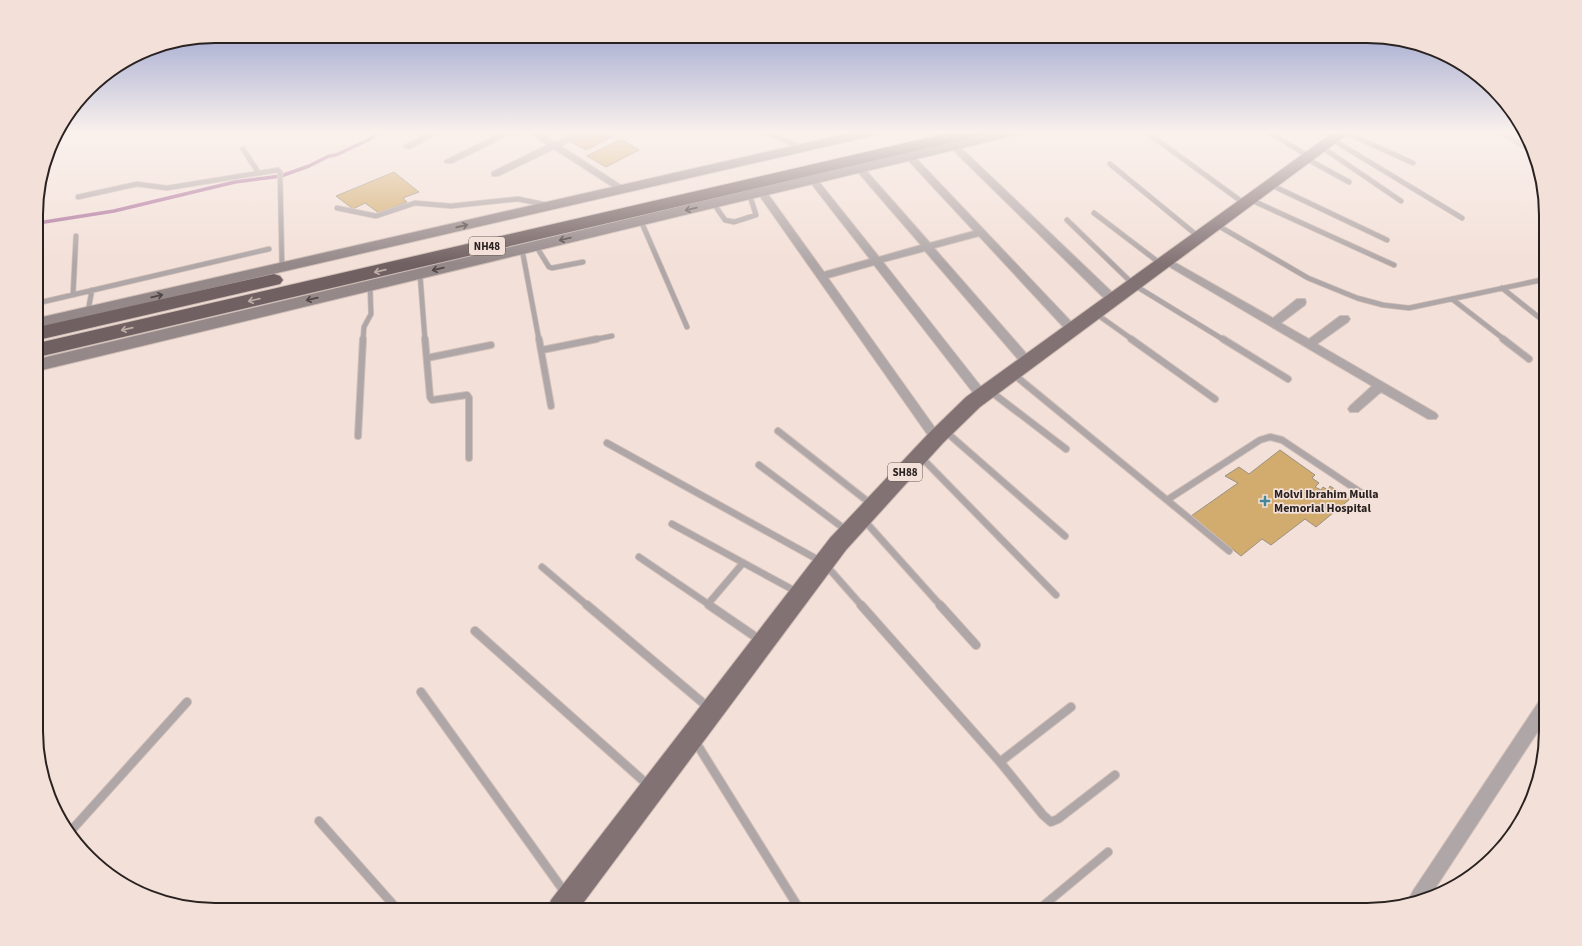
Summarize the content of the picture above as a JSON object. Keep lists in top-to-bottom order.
{
  "streets": {
    "highway": ["NH48"],
    "main road": ["SH88"]
  },
  "places": {
    "health": ["Molvi Ibrahim Mulla Memorial Hospital"]
  }
}
